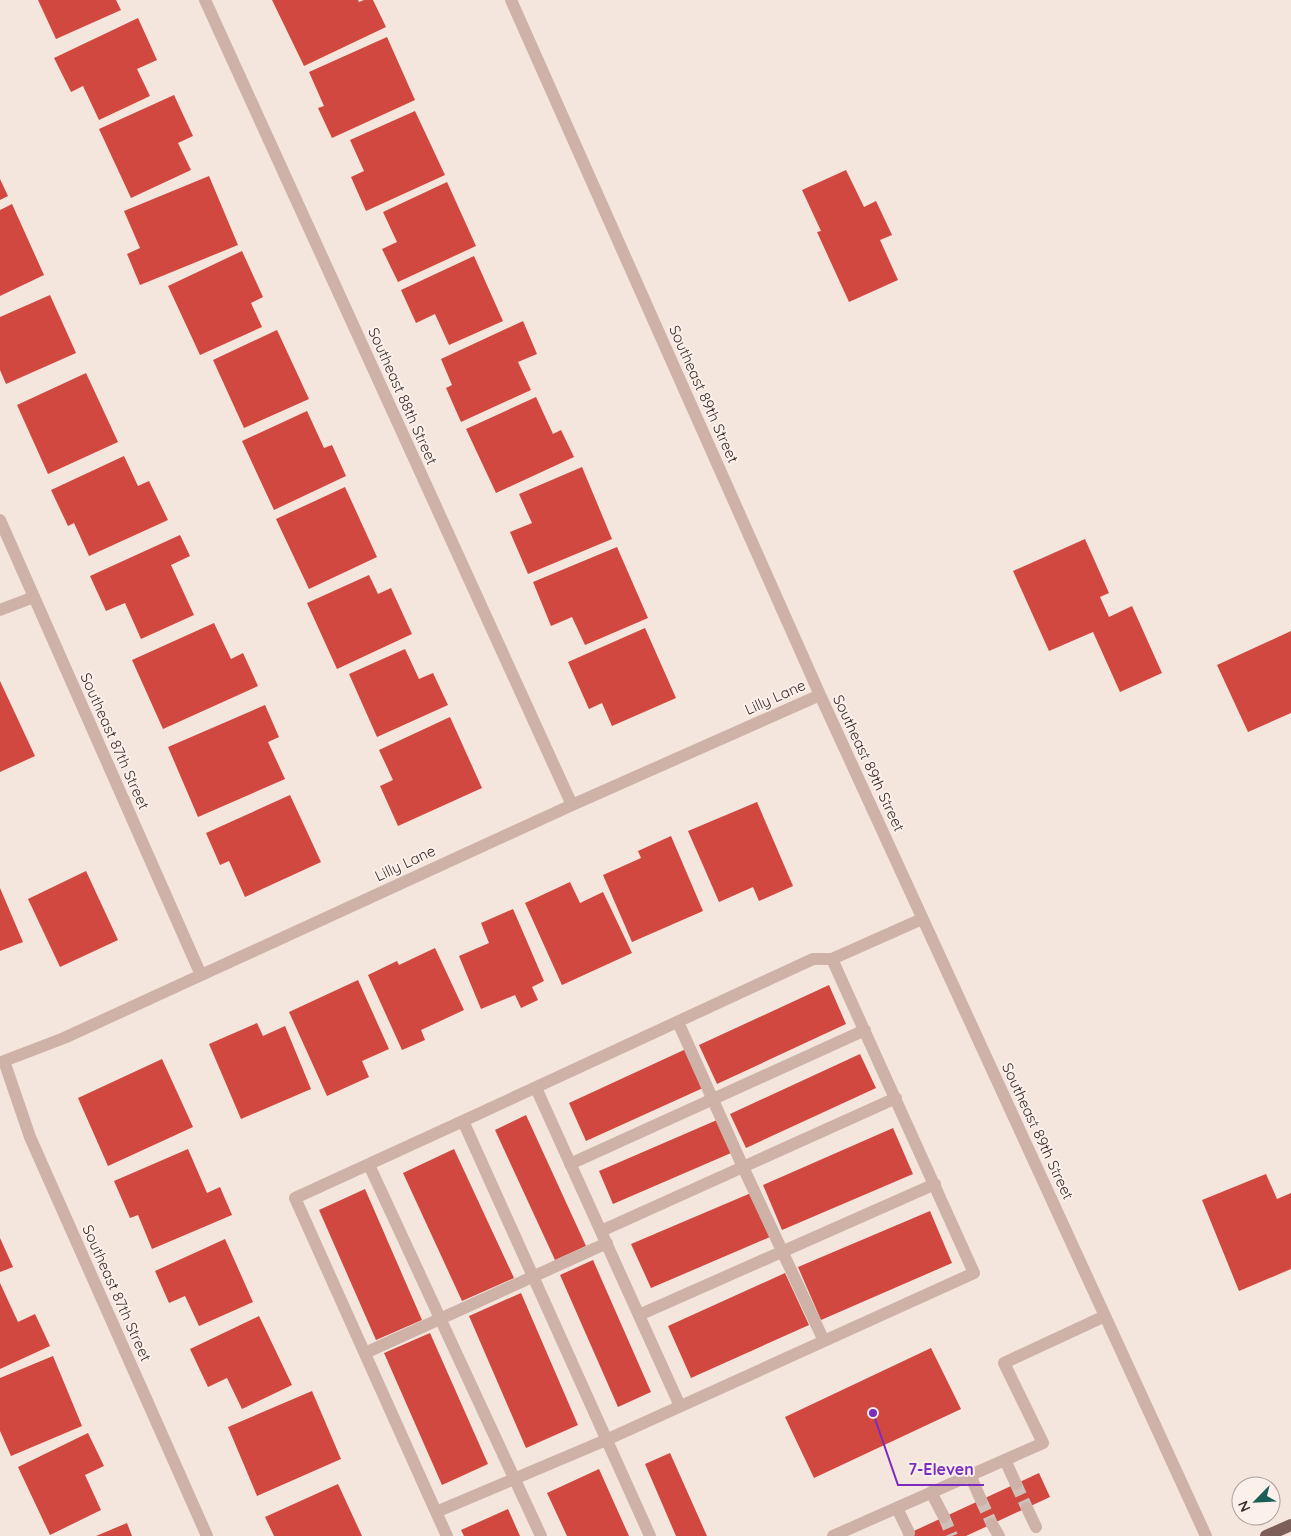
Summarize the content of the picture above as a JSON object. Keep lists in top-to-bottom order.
{
  "streets": {
    "street": [
      "Southeast 89th Street",
      "Southeast 88th Street",
      "Lilly Lane",
      "Southeast 87th Street"
    ]
  },
  "crossings": [
    ["Southeast 89th Street", "Lilly Lane"],
    ["Southeast 88th Street", "Lilly Lane"],
    ["Lilly Lane", "Southeast 87th Street"]
  ],
  "places": ["7-Eleven"],
  "north": "bottom left"
}
